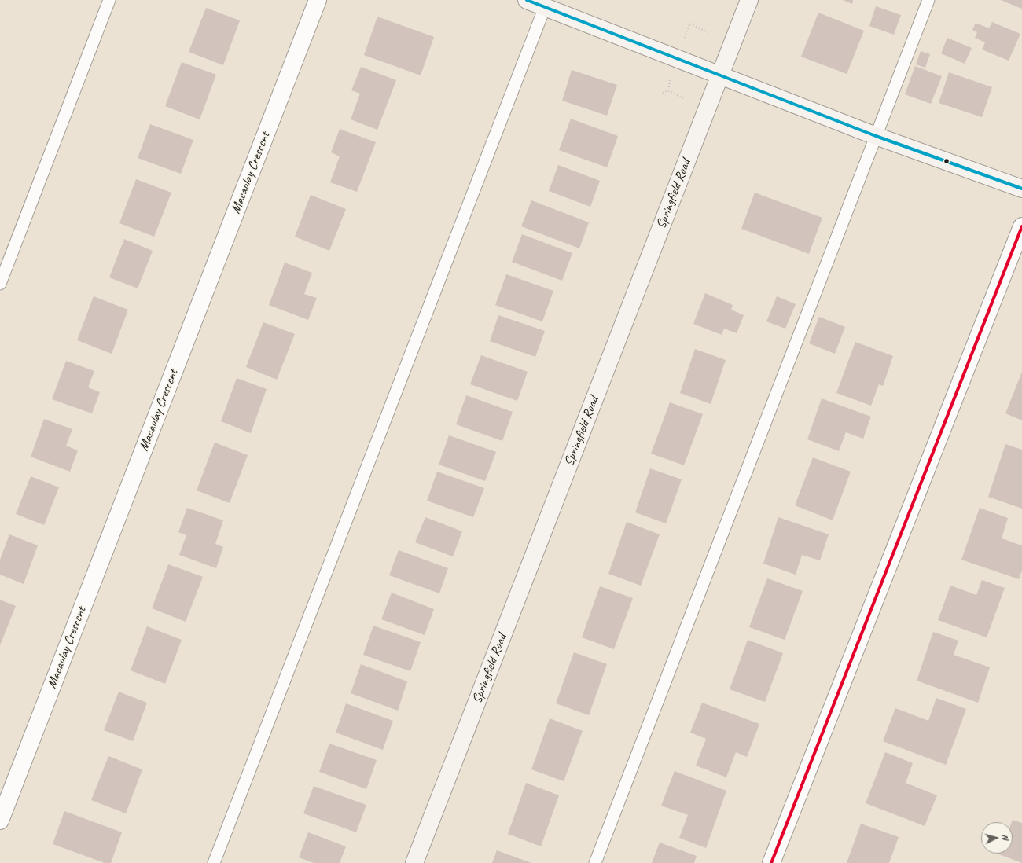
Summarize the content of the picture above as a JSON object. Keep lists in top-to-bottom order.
{
  "streets": {
    "street": ["Macaulay Crescent", "Springfield Road"]
  },
  "north": "right"
}
